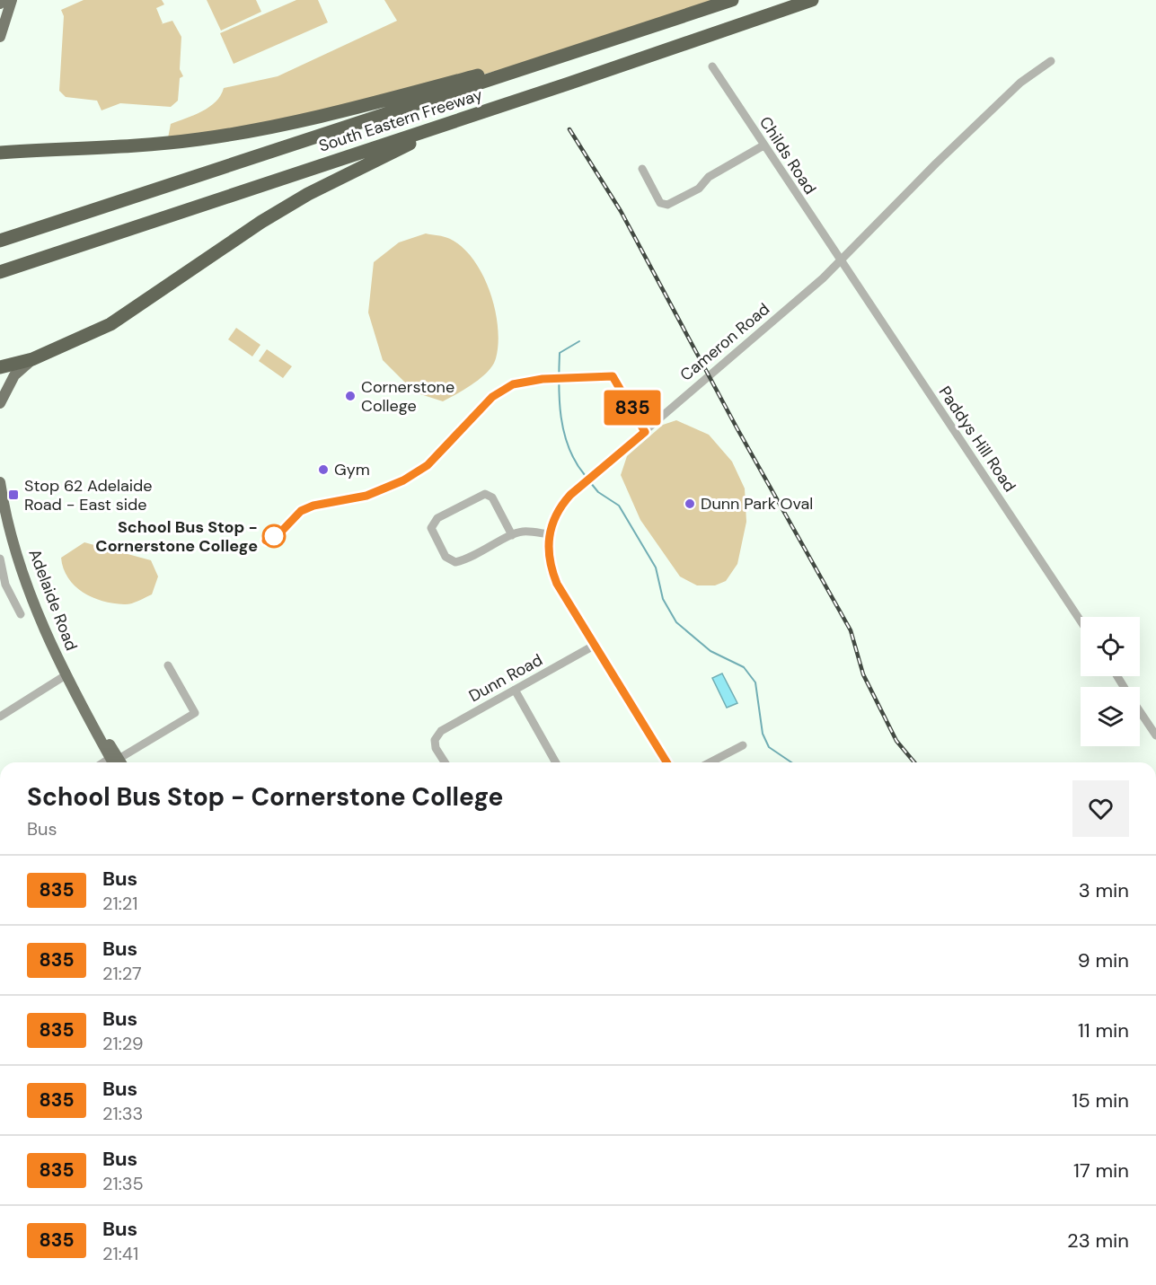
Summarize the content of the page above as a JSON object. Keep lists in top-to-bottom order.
{
  "streets": {
    "highway": ["South Eastern Freeway"],
    "main road": ["Adelaide Road"],
    "street": [
      "Childs Road",
      "Cameron Road",
      "Paddys Hill Road",
      "Dunn Road"
    ]
  },
  "crossings": [
    ["Childs Road", "Cameron Road"],
    ["Childs Road", "Paddys Hill Road"],
    ["Cameron Road", "Paddys Hill Road"],
    ["Cameron Road", "Dunn Road"]
  ],
  "places": {
    "other": [
      "Cornerstone College",
      "Gym",
      "Dunn Park Oval",
      "School Bus Stop - Cornerstone College"
    ],
    "transit": ["Stop 62 Adelaide Road - East side"]
  },
  "lines": ["bus line 835"],
  "page": {
    "on_map": "835",
    "heading": ["School Bus Stop - Cornerstone College", "Bus"],
    "list": [
      {
        "mark": "835",
        "name": "Bus",
        "note": "21:21",
        "value": "3 min"
      },
      {
        "mark": "835",
        "name": "Bus",
        "note": "21:27",
        "value": "9 min"
      },
      {
        "mark": "835",
        "name": "Bus",
        "note": "21:29",
        "value": "11 min"
      },
      {
        "mark": "835",
        "name": "Bus",
        "note": "21:33",
        "value": "15 min"
      },
      {
        "mark": "835",
        "name": "Bus",
        "note": "21:35",
        "value": "17 min"
      },
      {
        "mark": "835",
        "name": "Bus",
        "note": "21:41",
        "value": "23 min"
      }
    ]
  }
}
